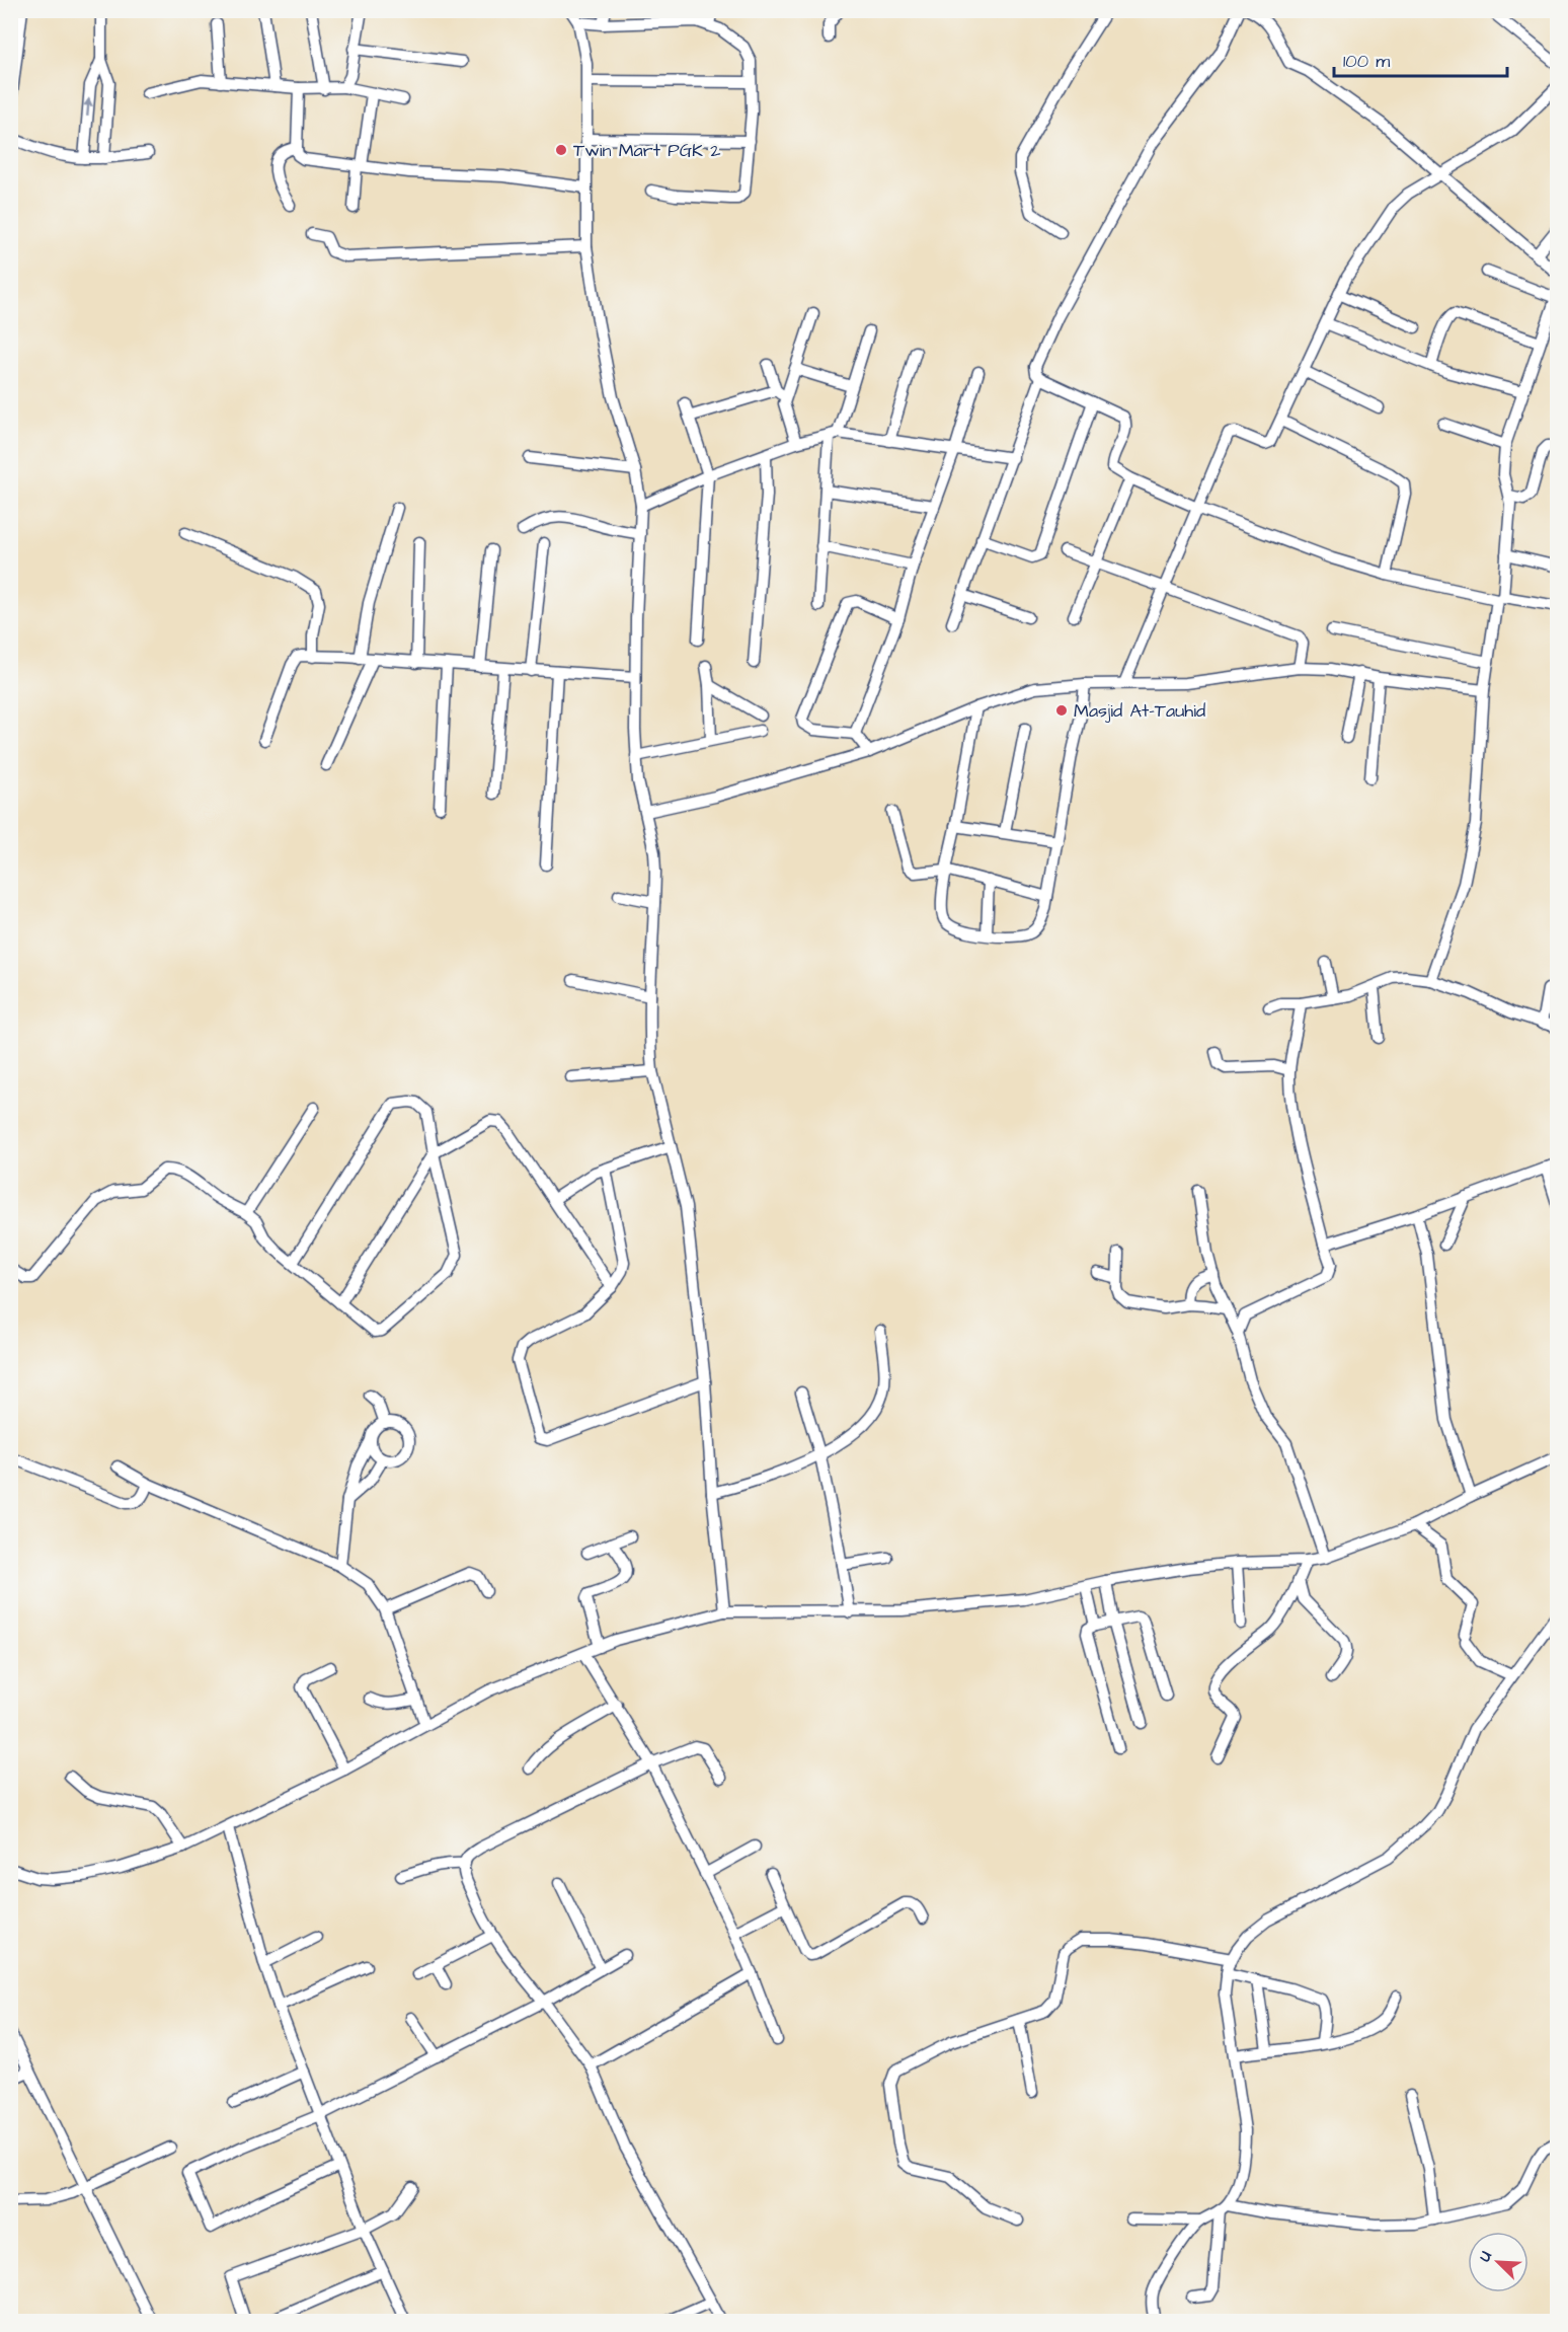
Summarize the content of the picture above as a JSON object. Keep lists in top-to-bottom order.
{
  "places": ["Twin Mart PGK 2", "Masjid At-Tauhid"],
  "scale_bar": "100 m",
  "north": "top left"
}
